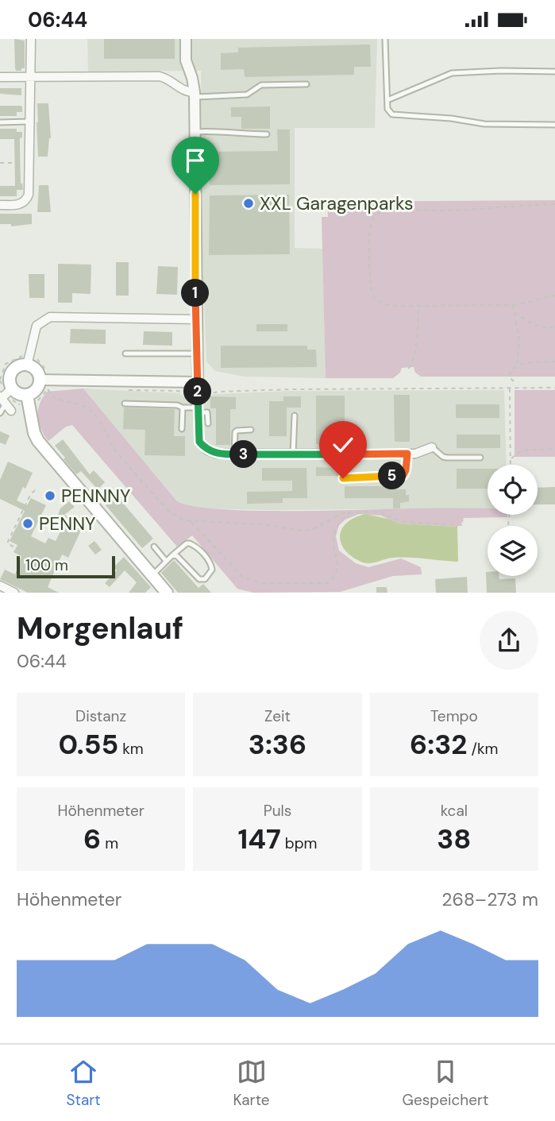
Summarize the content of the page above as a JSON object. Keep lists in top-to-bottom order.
{
  "places": ["XXL Garagenparks", "PENNNY", "PENNY"],
  "scale_bar": "100 m",
  "page": {
    "status": "06:44",
    "pins": [
      "1",
      "2",
      "3",
      "5"
    ],
    "scale": "100 m",
    "heading": ["Morgenlauf", "06:44"],
    "stats": [
      ["Distanz", "0.55 km"],
      ["Zeit", "3:36"],
      ["Tempo", "6:32 /km"],
      ["Höhenmeter", "6 m"],
      ["Puls", "147 bpm"],
      ["kcal", "38"]
    ],
    "chart": ["Höhenmeter", "268–273 m"],
    "tabs": ["Start", "Karte", "Gespeichert"]
  }
}
